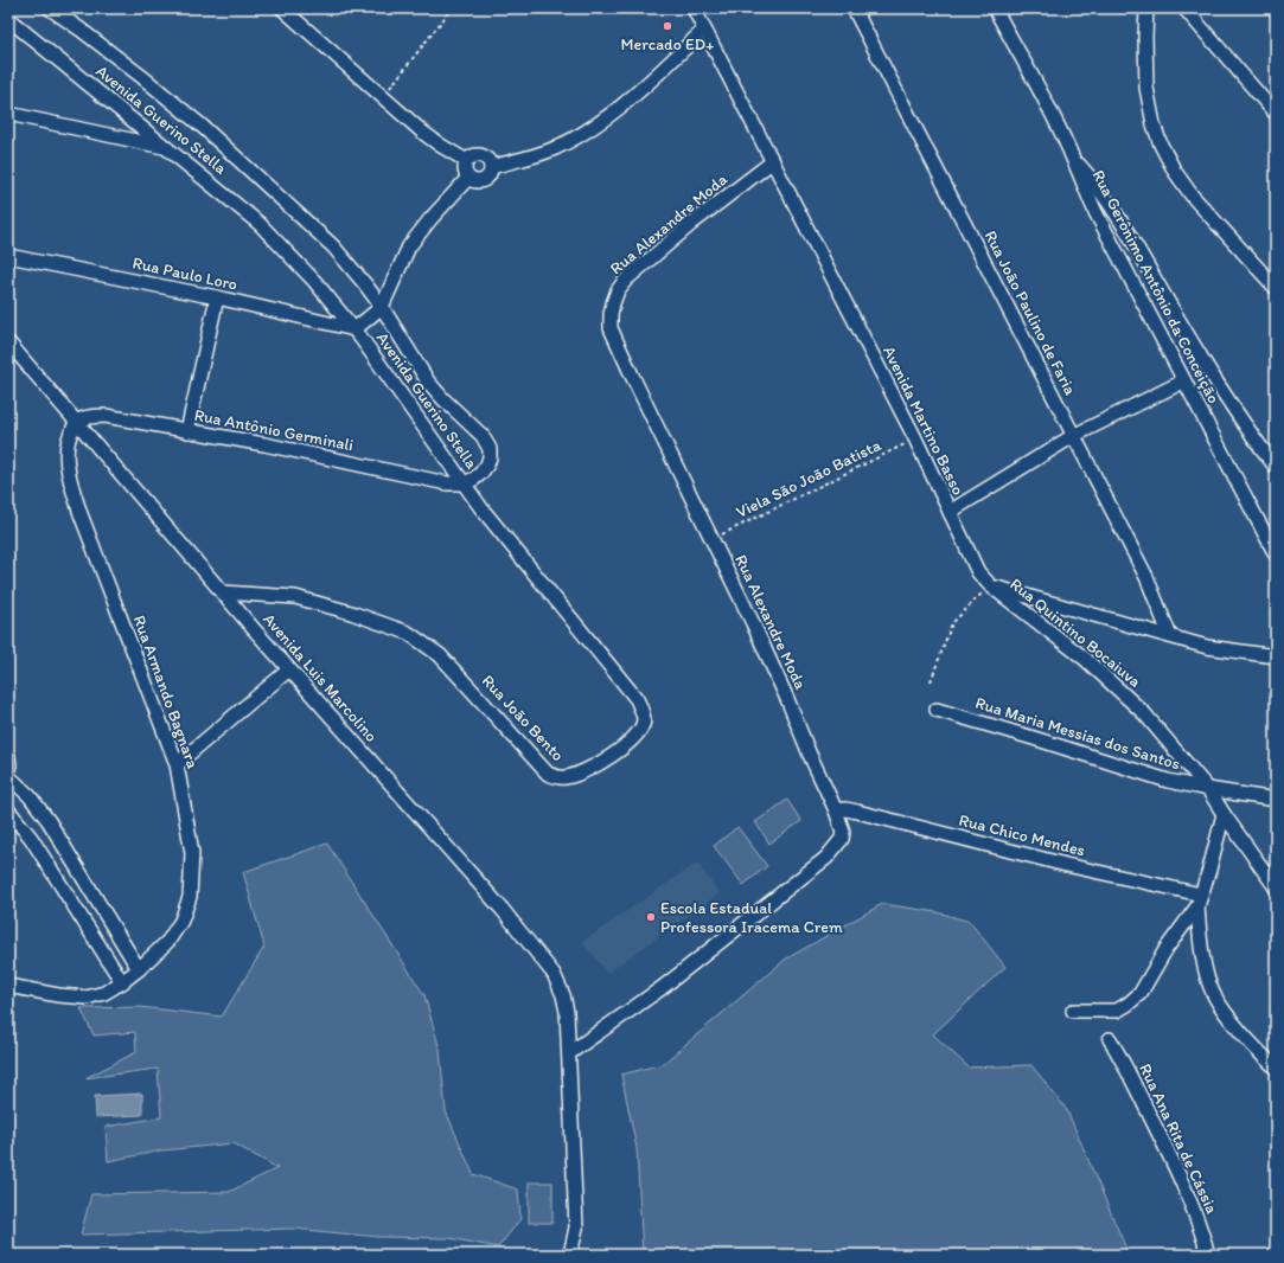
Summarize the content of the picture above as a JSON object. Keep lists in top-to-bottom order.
{
  "streets": {
    "street": [
      "Avenida Guerino Stella",
      "Rua Alexandre Moda",
      "Rua Paulo Loro",
      "Rua Gerônimo Antônio da Conceição",
      "Rua João Paulino de Faria",
      "Avenida Martino Basso",
      "Rua Antônio Germinali",
      "Rua Quintino Bocaiuva",
      "Avenida Luis Marcolino",
      "Rua Armando Bagnara",
      "Rua João Bento",
      "Rua Maria Messias dos Santos",
      "Rua Chico Mendes",
      "Rua Ana Rita de Cássia"
    ],
    "path": ["Viela São João Batista"]
  },
  "crossings": [
    ["Avenida Guerino Stella", "Rua Paulo Loro"],
    ["Avenida Guerino Stella", "Rua Antônio Germinali"],
    ["Avenida Guerino Stella", "Rua João Bento"],
    ["Rua Alexandre Moda", "Avenida Martino Basso"],
    ["Rua Alexandre Moda", "Viela São João Batista"],
    ["Rua Alexandre Moda", "Avenida Luis Marcolino"],
    ["Rua Alexandre Moda", "Rua Chico Mendes"],
    ["Avenida Martino Basso", "Viela São João Batista"],
    ["Avenida Martino Basso", "Rua Quintino Bocaiuva"],
    ["Rua Antônio Germinali", "Avenida Luis Marcolino"],
    ["Rua Antônio Germinali", "Rua Armando Bagnara"],
    ["Rua Antônio Germinali", "Rua João Bento"],
    ["Rua Quintino Bocaiuva", "Rua Maria Messias dos Santos"],
    ["Avenida Luis Marcolino", "Rua Armando Bagnara"],
    ["Avenida Luis Marcolino", "Rua João Bento"]
  ],
  "places": ["Mercado ED+", "Escola Estadual Professora Iracema Crem"]
}
